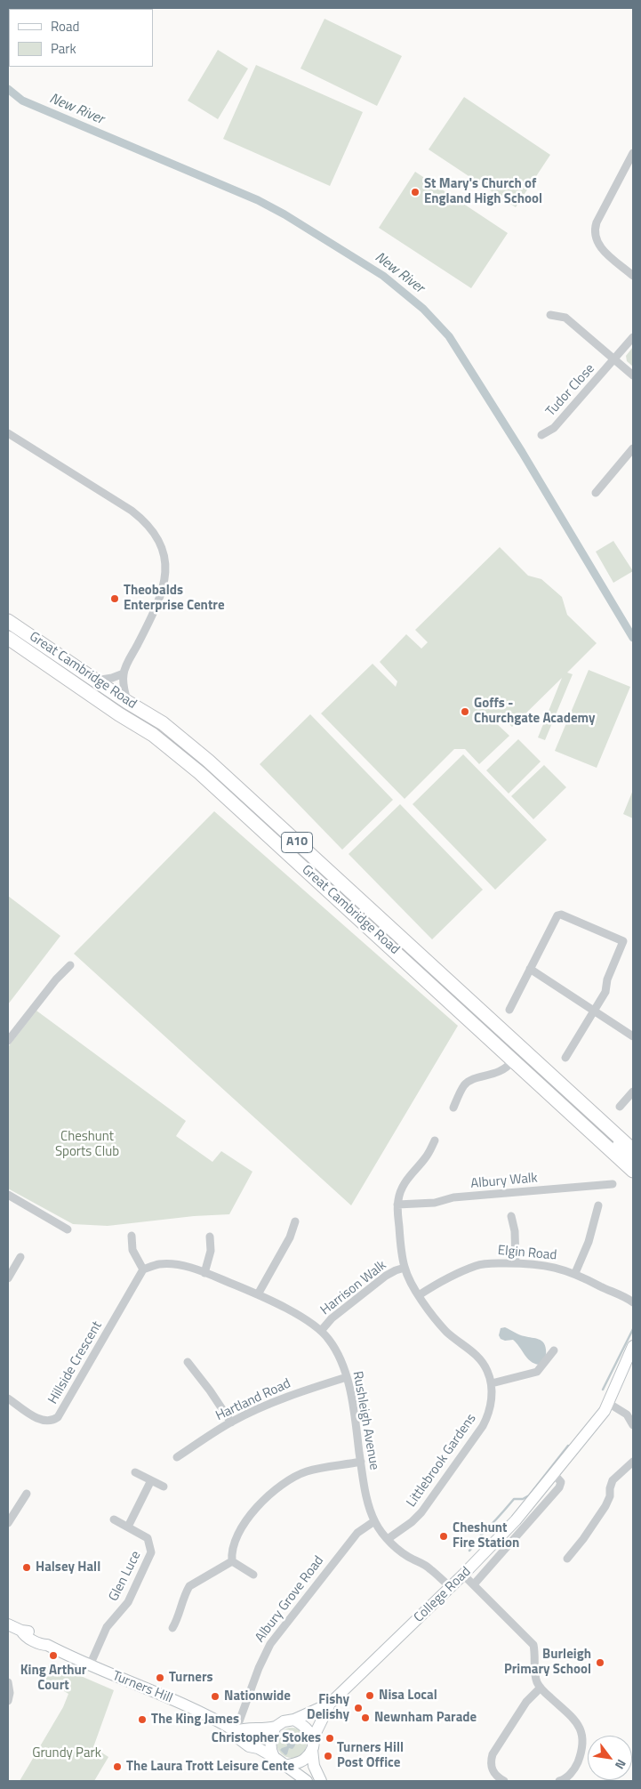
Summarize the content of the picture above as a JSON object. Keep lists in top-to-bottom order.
{
  "streets": {
    "highway": ["Great Cambridge Road", "A10"],
    "main road": ["College Road", "Turners Hill"],
    "street": [
      "Tudor Close",
      "Albury Walk",
      "Elgin Road",
      "Harrison Walk",
      "Hillside Crescent",
      "Hartland Road",
      "Rushleigh Avenue",
      "Littlebrook Gardens",
      "Glen Luce",
      "Albury Grove Road"
    ]
  },
  "crossings": [
    ["Albury Walk", "Littlebrook Gardens"],
    ["Elgin Road", "Littlebrook Gardens"],
    ["Harrison Walk", "Rushleigh Avenue"],
    ["Harrison Walk", "Littlebrook Gardens"],
    ["Hillside Crescent", "Rushleigh Avenue"],
    ["Hartland Road", "Rushleigh Avenue"],
    ["Rushleigh Avenue", "Littlebrook Gardens"],
    ["Rushleigh Avenue", "College Road"],
    ["Rushleigh Avenue", "Albury Grove Road"],
    ["Glen Luce", "Turners Hill"],
    ["College Road", "Turners Hill"],
    ["Albury Grove Road", "Turners Hill"]
  ],
  "water": ["New River"],
  "parks": ["Cheshunt Sports Club", "Grundy Park"],
  "places": [
    "St Mary's Church of England High School",
    "Theobalds Enterprise Centre",
    "Goffs - Churchgate Academy",
    "Cheshunt Fire Station",
    "Halsey Hall",
    "King Arthur Court",
    "Burleigh Primary School",
    "Turners",
    "Nisa Local",
    "Nationwide",
    "Fishy Delishy",
    "Newnham Parade",
    "The King James",
    "Christopher Stokes",
    "Turners Hill Post Office",
    "The Laura Trott Leisure Cente"
  ],
  "legend": ["Road", "Park"],
  "north": "bottom right"
}
